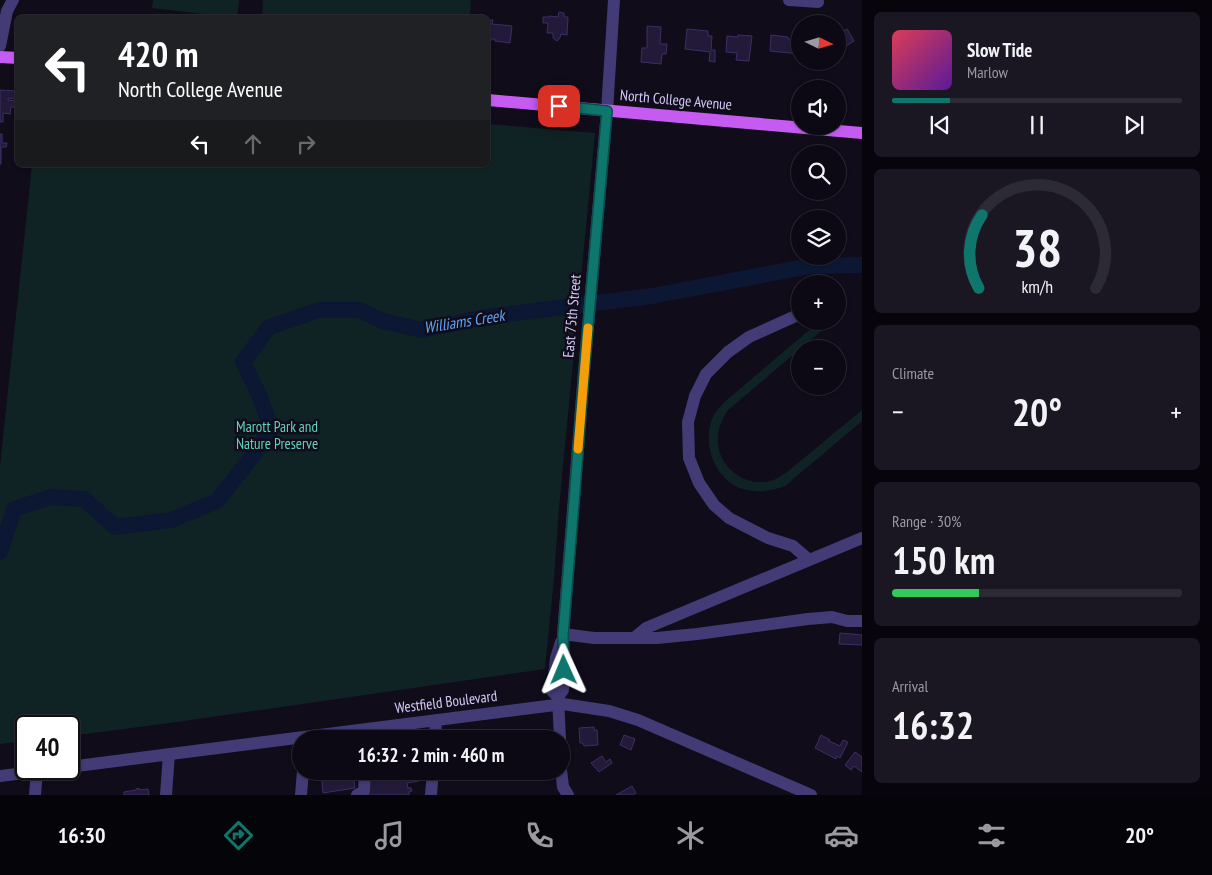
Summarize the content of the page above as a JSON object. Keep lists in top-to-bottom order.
{
  "streets": {
    "main road": ["North College Avenue"],
    "street": ["East 75th Street", "Westfield Boulevard"]
  },
  "crossings": [
    ["North College Avenue", "East 75th Street"],
    ["East 75th Street", "Westfield Boulevard"]
  ],
  "water": ["Williams Creek"],
  "parks": ["Marott Park and Nature Preserve"],
  "north": "right",
  "page": {
    "map_buttons": ["+", "−"],
    "turn": ["420 m", "North College Avenue"],
    "song": ["Slow Tide", "Marlow"],
    "tile": [
      "Climate",
      ["Range · 30%", "150 km"],
      ["Arrival", "16:32"]
    ],
    "heat": ["−", "20°", "+"],
    "limit": "40",
    "trip": "16:32 · 2 min · 460 m",
    "tabs": ["16:30", "20°"],
    "gauge": ["38", "km/h"]
  }
}
